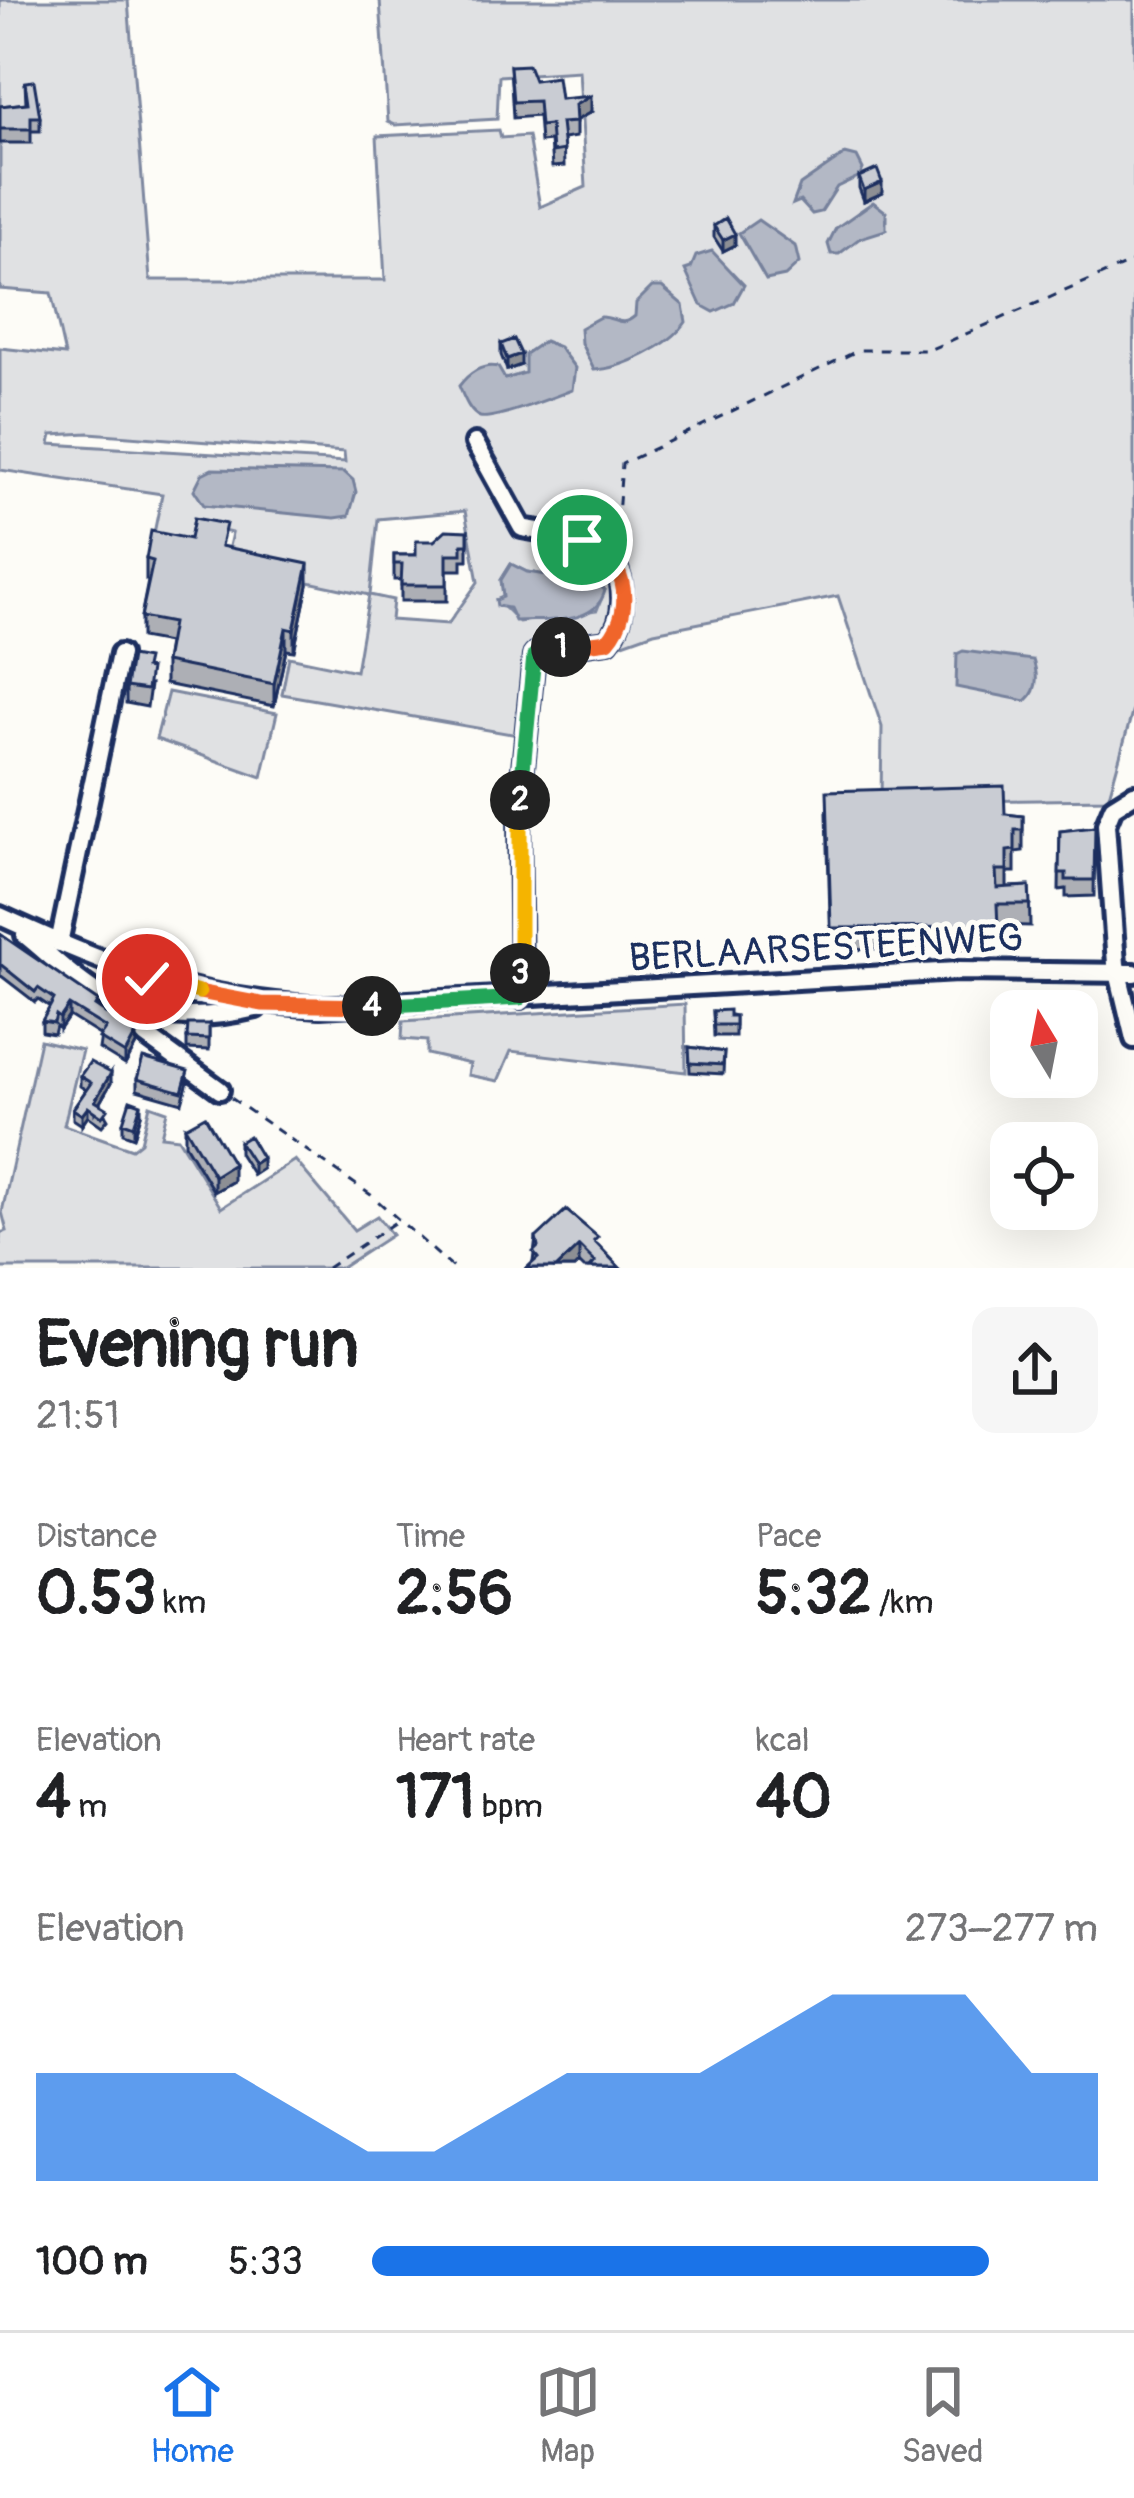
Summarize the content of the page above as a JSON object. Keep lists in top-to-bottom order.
{
  "streets": {
    "street": ["BERLAARSESTEENWEG"]
  },
  "north": "top",
  "page": {
    "pins": [
      "1",
      "2",
      "3",
      "4"
    ],
    "heading": ["Evening run", "21:51"],
    "stats": [
      ["Distance", "0.53 km"],
      ["Time", "2:56"],
      ["Pace", "5:32 /km"],
      ["Elevation", "4 m"],
      ["Heart rate", "171 bpm"],
      ["kcal", "40"]
    ],
    "chart": ["Elevation", "273–277 m"],
    "list": [
      {
        "name": "100 m",
        "note": "5:33"
      }
    ],
    "tabs": ["Home", "Map", "Saved"]
  }
}
